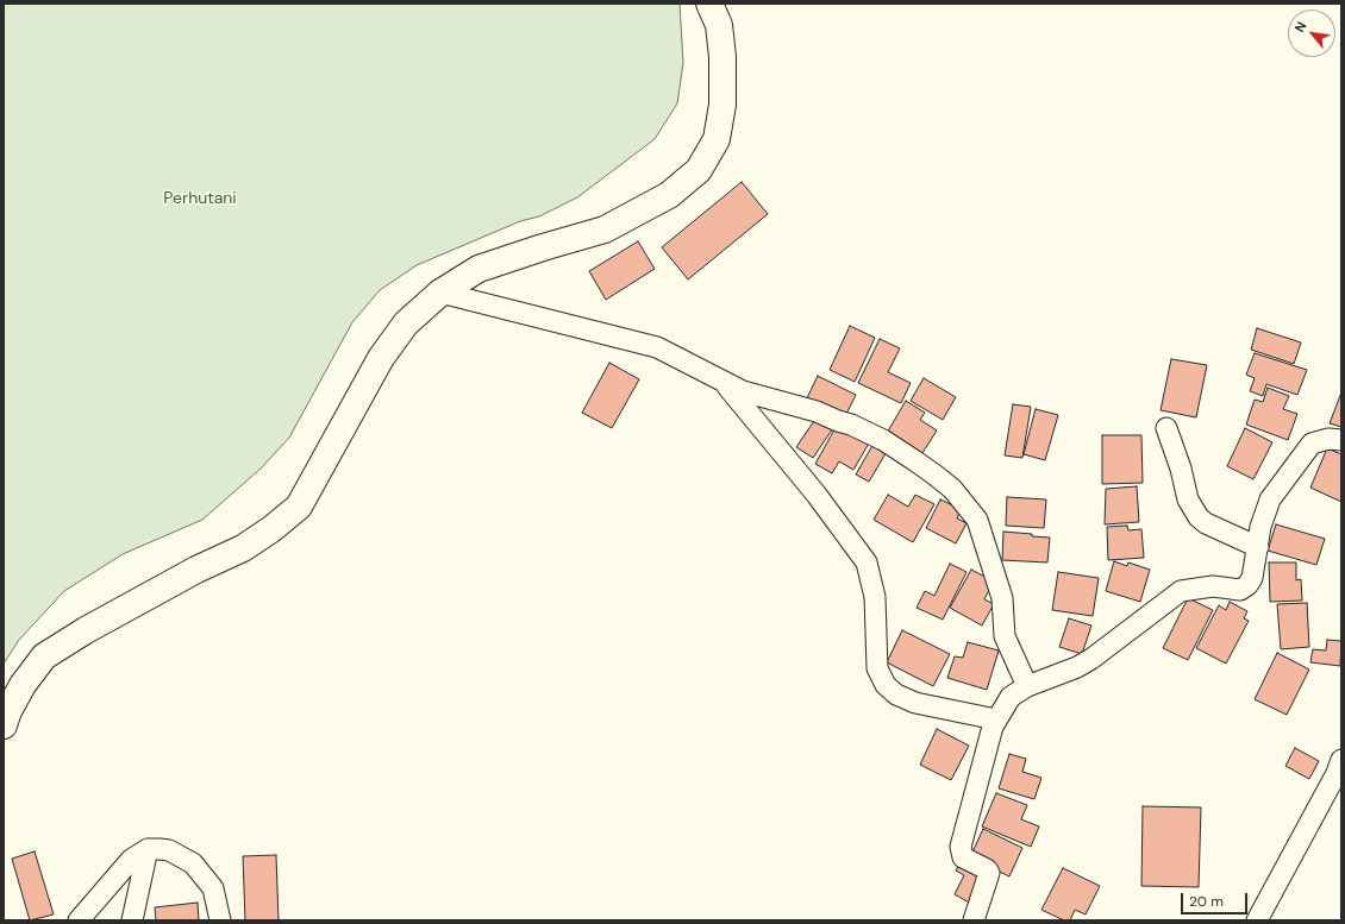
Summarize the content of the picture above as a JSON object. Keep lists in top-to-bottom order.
{
  "parks": ["Perhutani"],
  "scale_bar": "20 m",
  "north": "top left"
}
